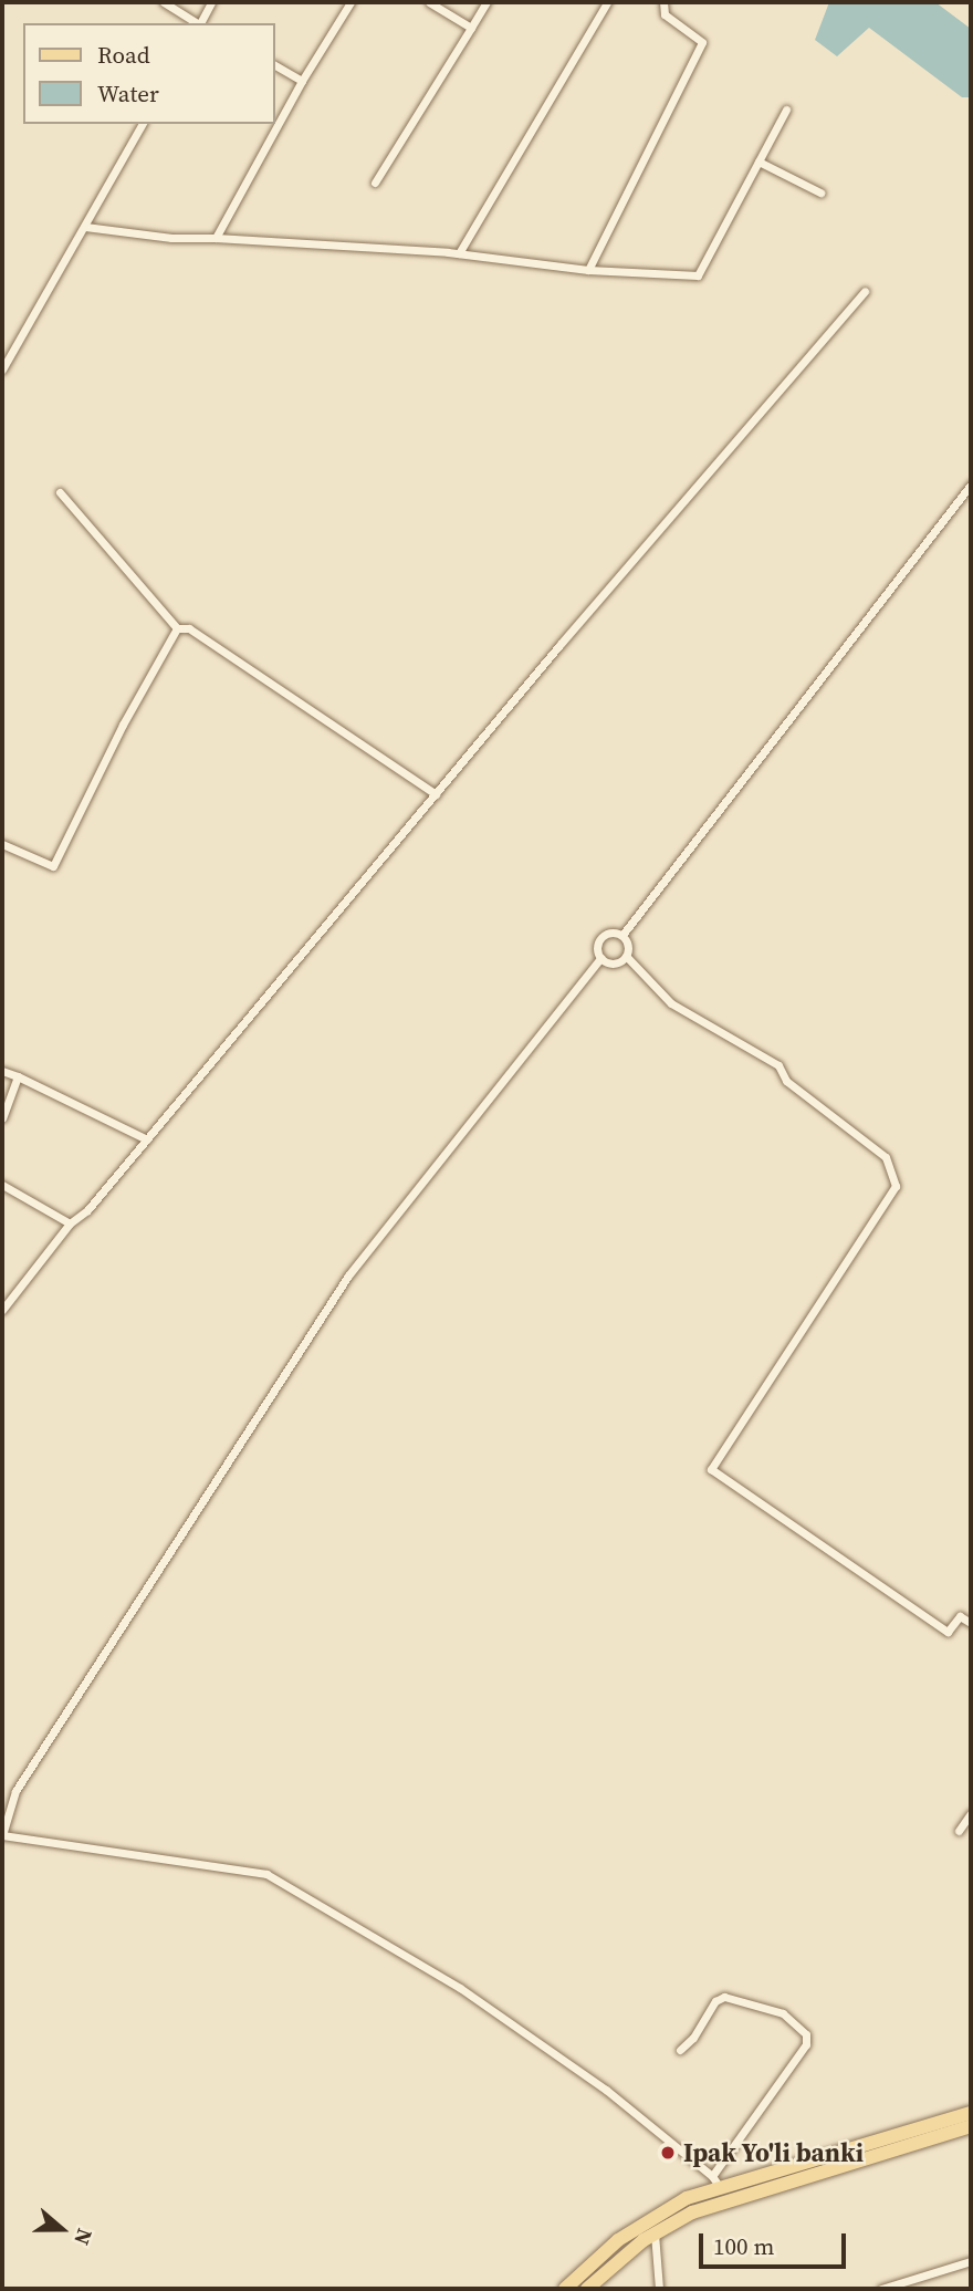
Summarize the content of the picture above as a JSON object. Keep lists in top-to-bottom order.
{
  "places": ["Ipak Yo'li banki"],
  "legend": ["Road", "Water"],
  "scale_bar": "100 m",
  "north": "right"
}
